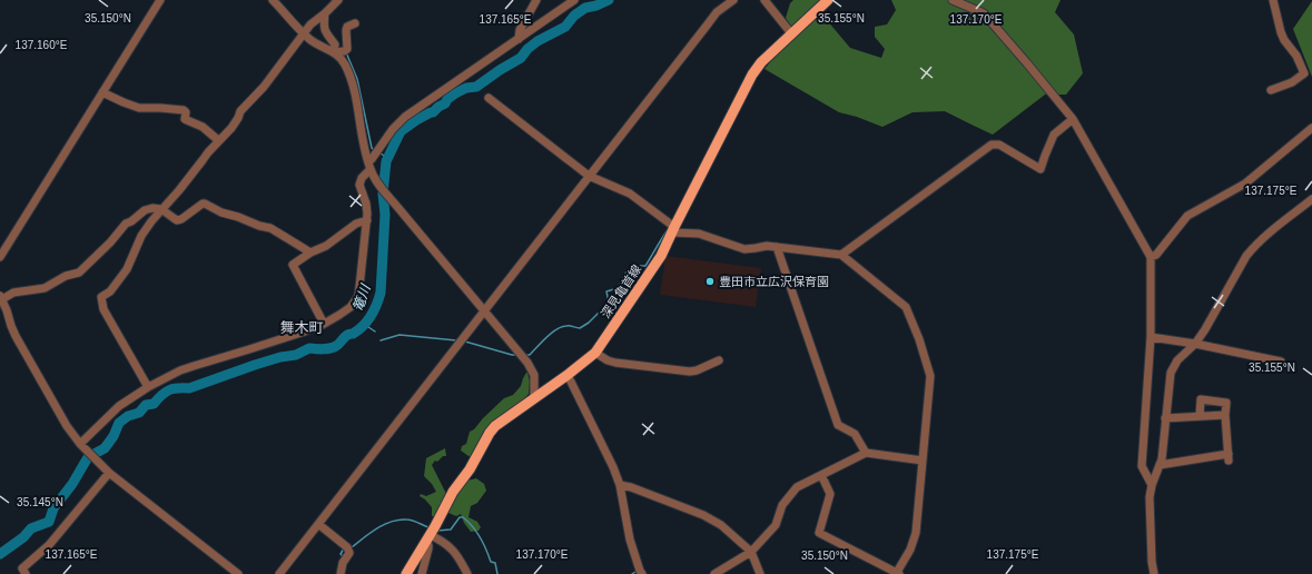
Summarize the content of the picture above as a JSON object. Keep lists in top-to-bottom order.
{
  "streets": {
    "main road": ["深見亀首線"]
  },
  "districts": ["舞木町"],
  "water": ["篭川"],
  "places": ["豊田市立広沢保育園"],
  "coordinates": [
    "35.150°N",
    "35.155°N",
    "137.165°E",
    "137.170°E",
    "137.160°E",
    "137.175°E",
    "35.145°N"
  ]
}
